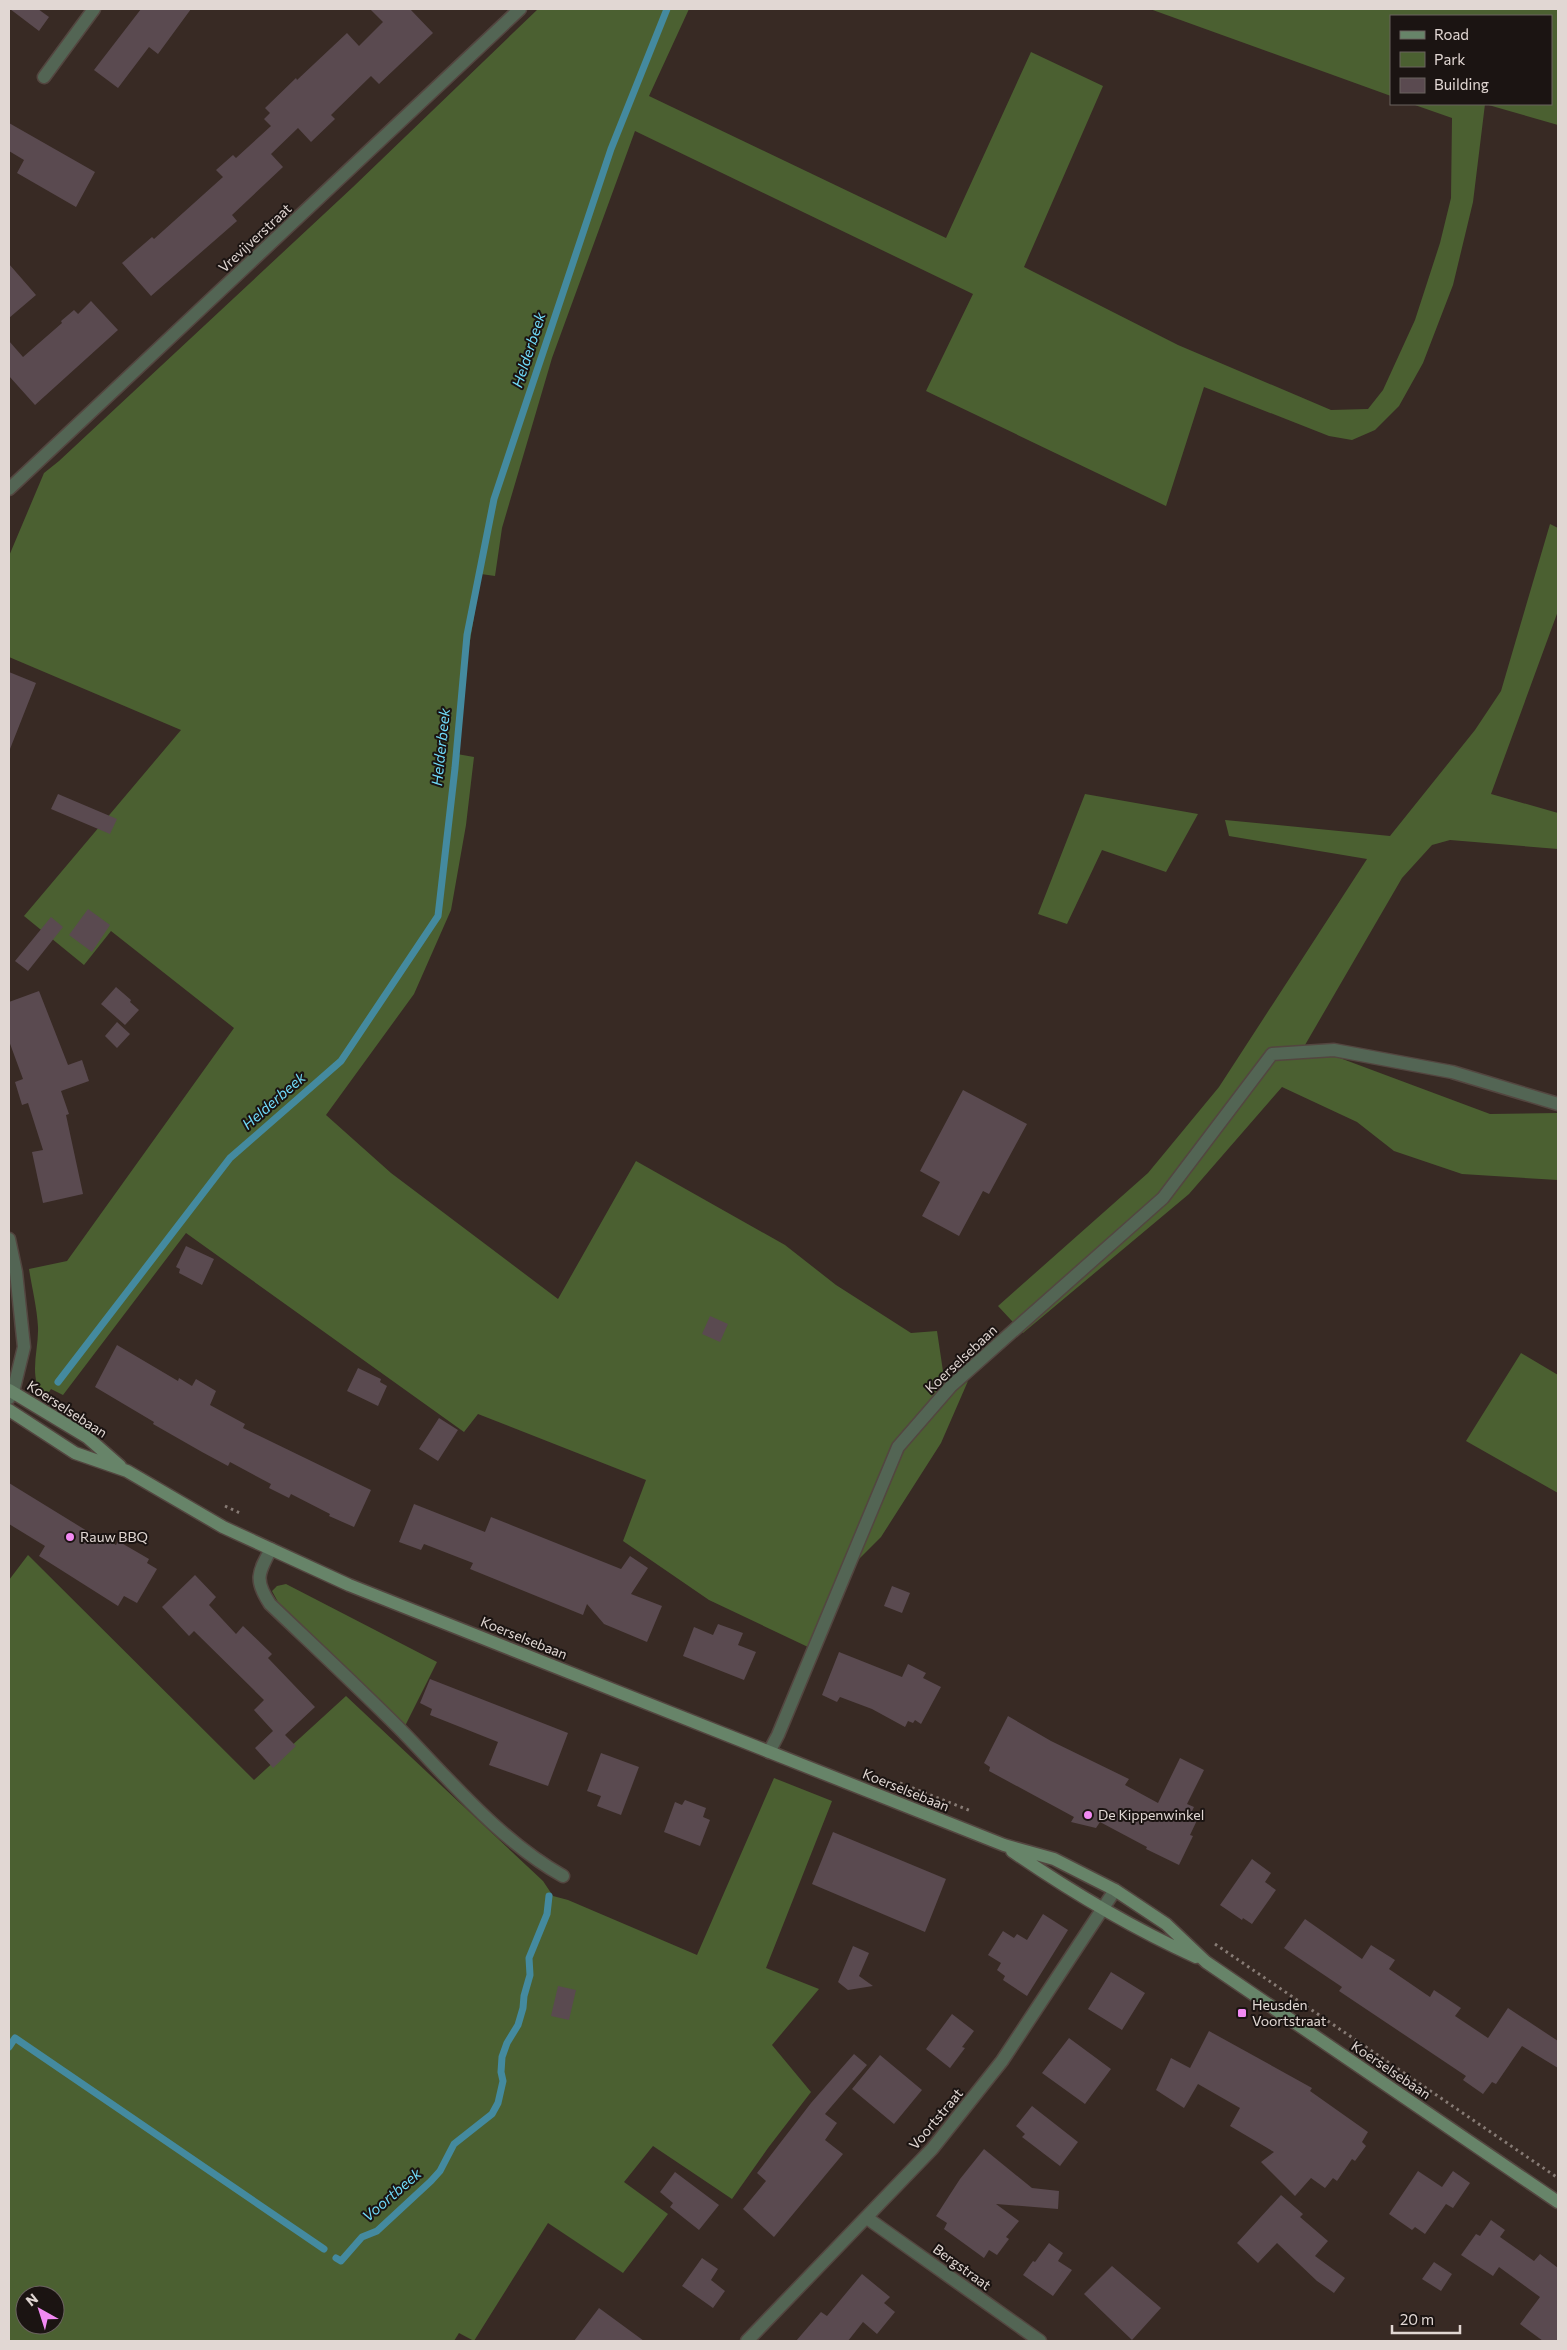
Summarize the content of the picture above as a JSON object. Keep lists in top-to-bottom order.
{
  "streets": {
    "street": [
      "Vrevijverstraat",
      "Koerselsebaan",
      "Voortstraat",
      "Bergstraat"
    ]
  },
  "crossings": [
    ["Koerselsebaan", "Voortstraat"],
    ["Voortstraat", "Bergstraat"]
  ],
  "water": ["Helderbeek", "Voortbeek"],
  "places": {
    "other": ["Rauw BBQ", "De Kippenwinkel"],
    "transit": ["Heusden Voortstraat"]
  },
  "legend": ["Road", "Park", "Building"],
  "scale_bar": "20 m",
  "north": "top left"
}
